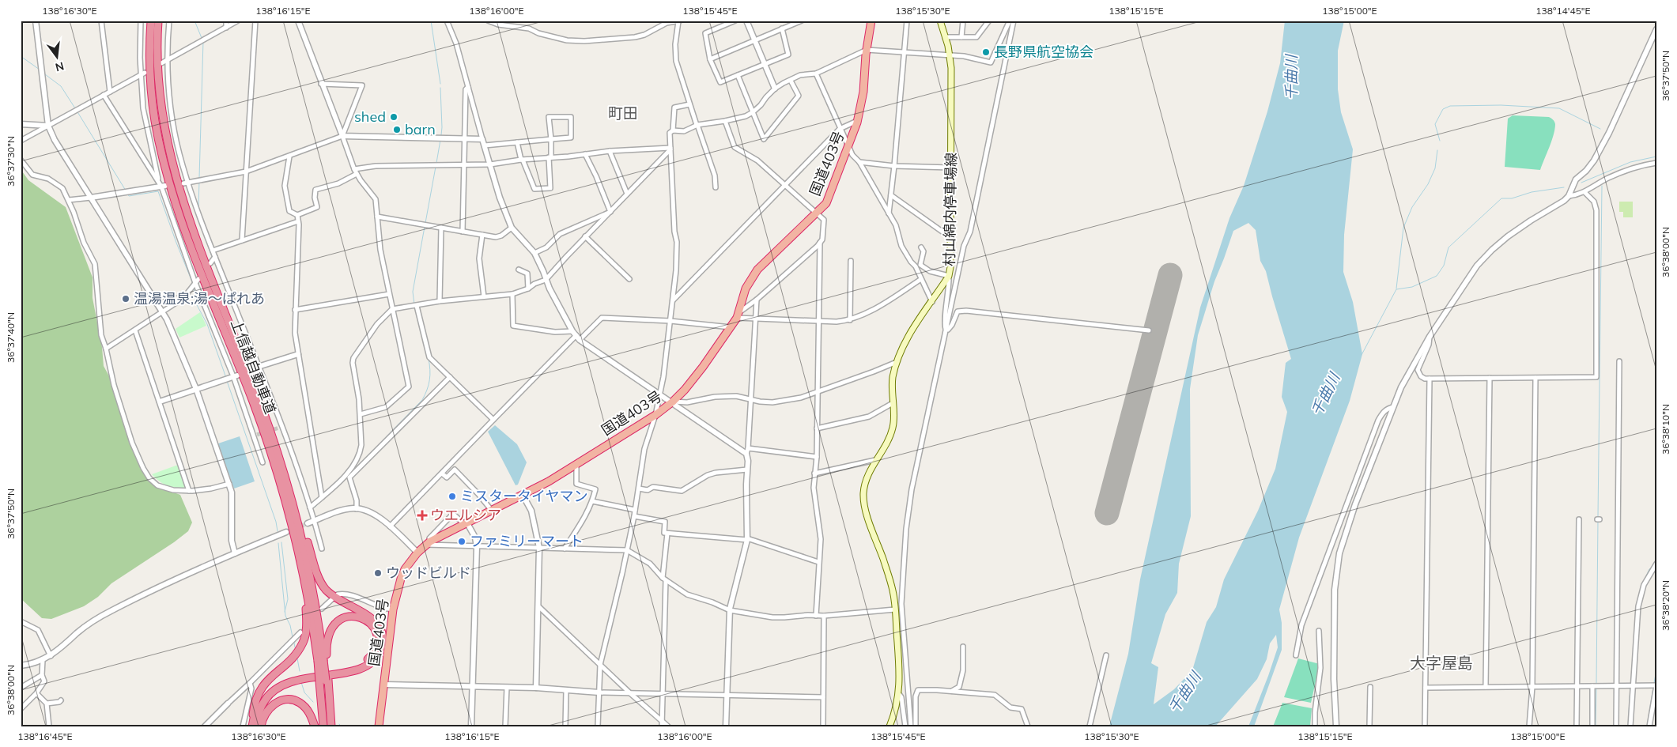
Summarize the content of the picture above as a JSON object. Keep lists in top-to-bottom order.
{
  "streets": {
    "highway": ["国道403号", "上信越自動車道"],
    "main road": ["村山綿内停車場線"]
  },
  "districts": ["町田", "大字屋島"],
  "water": ["千曲川"],
  "places": {
    "other": [
      "長野県航空協会",
      "shed",
      "barn",
      "温湯温泉;湯〜ぱれあ",
      "ミスタータイヤマン",
      "ファミリーマート",
      "ウッドビルド"
    ],
    "health": ["ウエルシア"]
  },
  "north": "bottom",
  "coordinates": [
    "138°16'30\"E",
    "138°16'15\"E",
    "138°16'00\"E",
    "138°15'45\"E",
    "138°15'30\"E",
    "138°15'15\"E",
    "138°15'00\"E",
    "138°14'45\"E",
    "36°37'50\"N",
    "36°37'30\"N",
    "36°38'00\"N",
    "36°37'40\"N",
    "36°38'10\"N",
    "36°38'20\"N",
    "138°16'45\"E"
  ]
}
